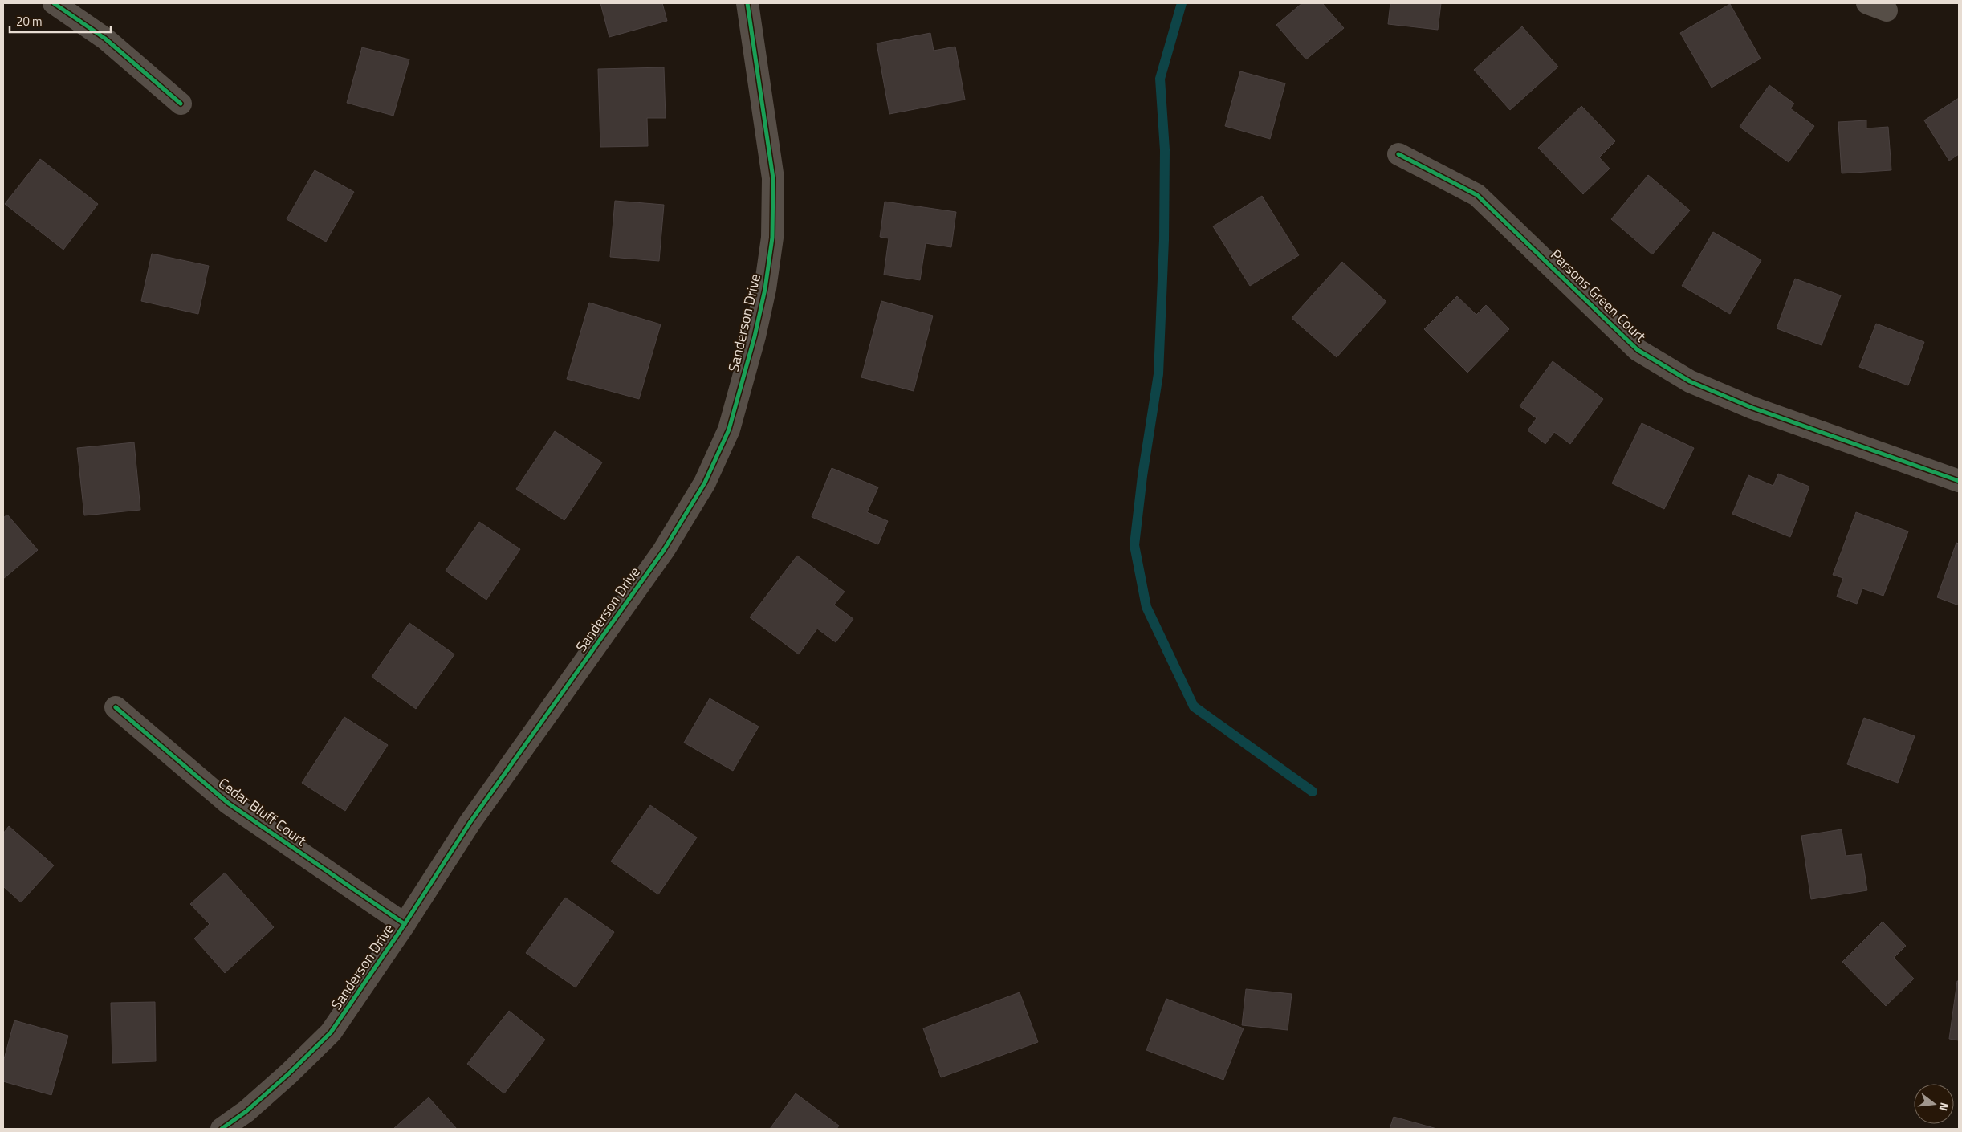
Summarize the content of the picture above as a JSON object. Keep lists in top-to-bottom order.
{
  "streets": {
    "street": ["Parsons Green Court", "Sanderson Drive", "Cedar Bluff Court"]
  },
  "crossings": [
    ["Sanderson Drive", "Cedar Bluff Court"]
  ],
  "scale_bar": "20 m",
  "north": "right"
}
